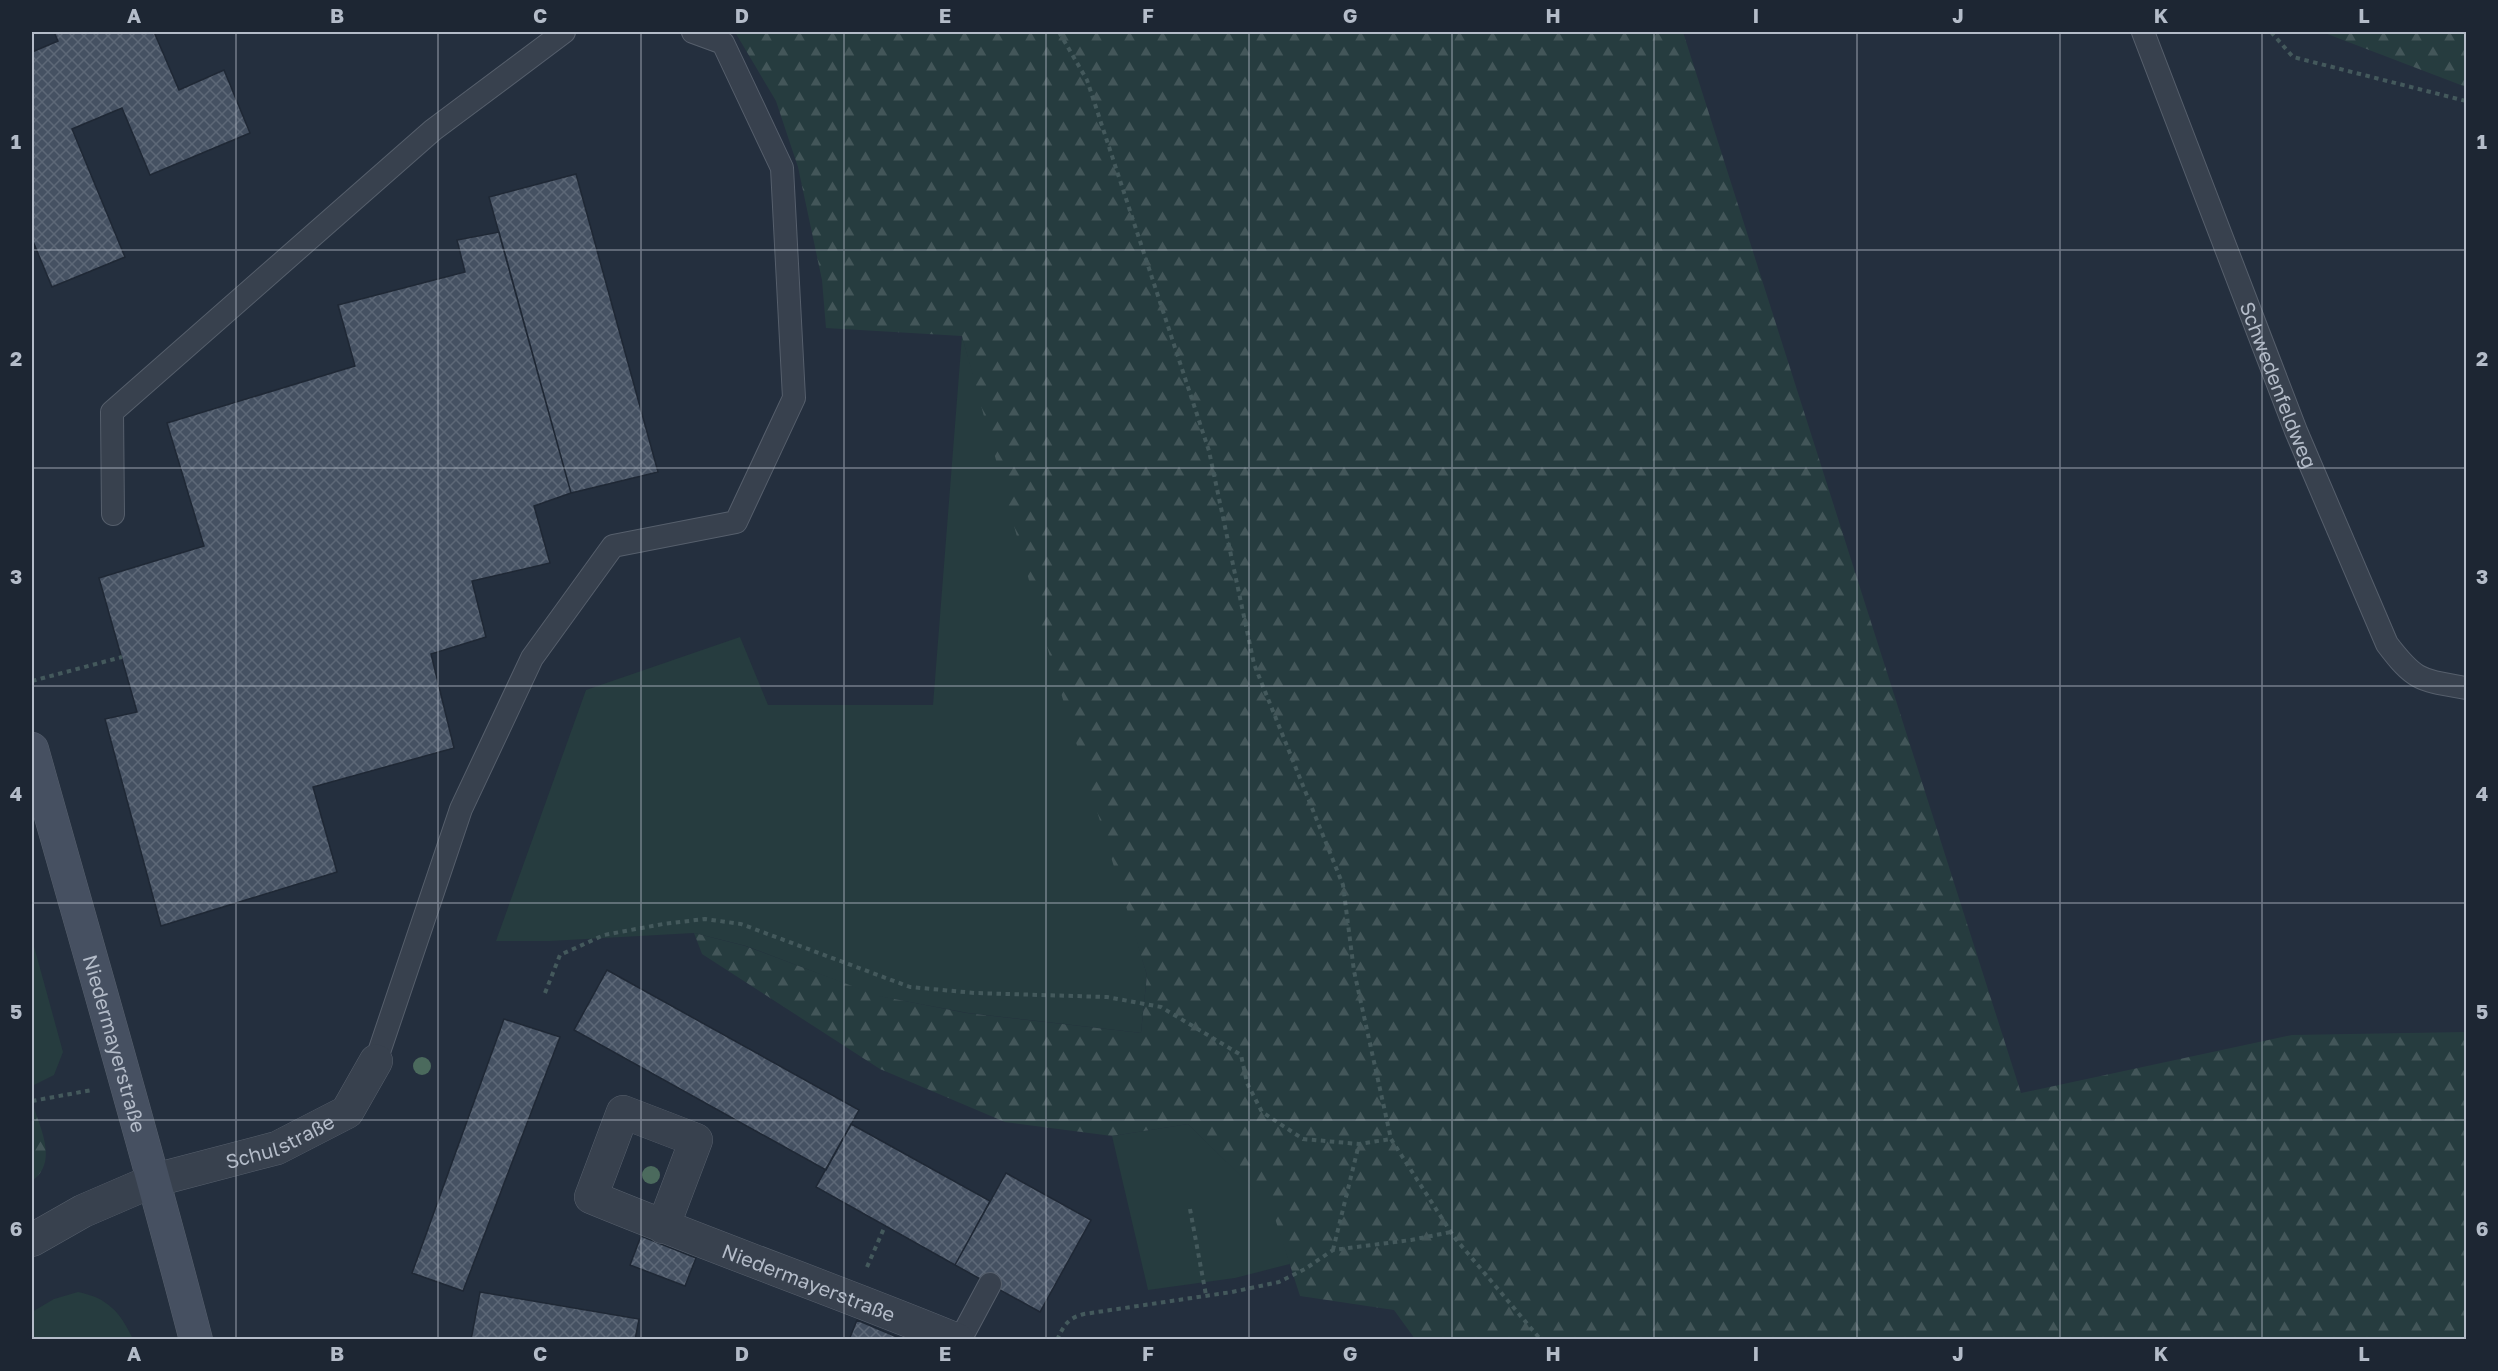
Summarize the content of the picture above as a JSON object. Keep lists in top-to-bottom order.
{
  "streets": {
    "main road": ["Niedermayerstraße"],
    "street": ["Schulstraße"],
    "lane": ["Schwedenfeldweg"]
  },
  "crossings": [
    ["Niedermayerstraße", "Schulstraße"]
  ],
  "grid": {
    "columns": [
      "A",
      "B",
      "C",
      "D",
      "E",
      "F",
      "G",
      "H",
      "I",
      "J",
      "K",
      "L"
    ],
    "rows": [
      "1",
      "2",
      "3",
      "4",
      "5",
      "6"
    ]
  }
}
